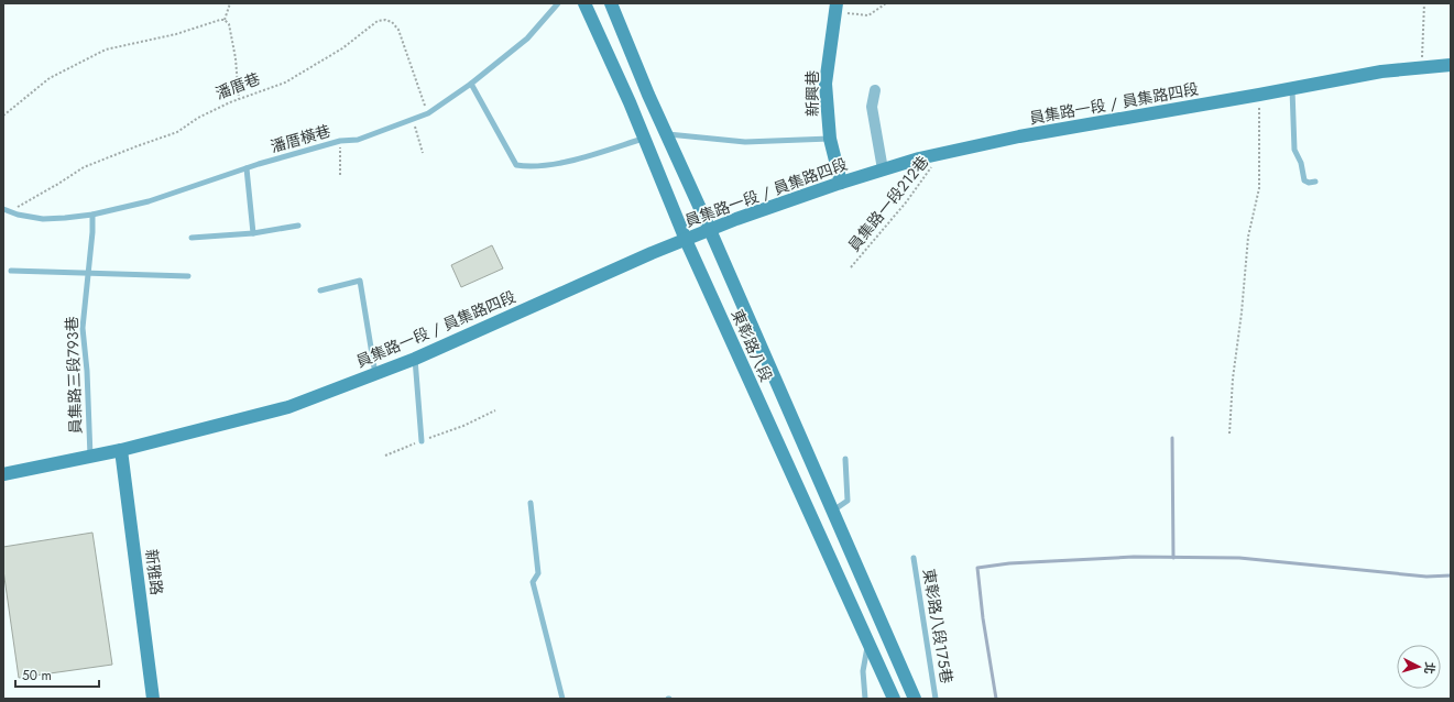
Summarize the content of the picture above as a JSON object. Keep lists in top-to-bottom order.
{
  "streets": {
    "street": [
      "新興巷",
      "員集路一段 / 員集路四段",
      "東彰路八段",
      "新雅路"
    ],
    "lane": ["潘厝橫巷", "員集路三段793巷", "東彰路八段175巷"],
    "path": ["潘厝巷", "員集路一段212巷"]
  },
  "crossings": [
    ["潘厝巷", "潘厝橫巷"],
    ["新興巷", "員集路一段 / 員集路四段"],
    ["員集路一段 / 員集路四段", "員集路一段212巷"],
    ["員集路一段 / 員集路四段", "東彰路八段"],
    ["員集路一段 / 員集路四段", "員集路三段793巷"],
    ["員集路一段 / 員集路四段", "新雅路"],
    ["潘厝橫巷", "員集路三段793巷"]
  ],
  "scale_bar": "50 m",
  "north": "right"
}
